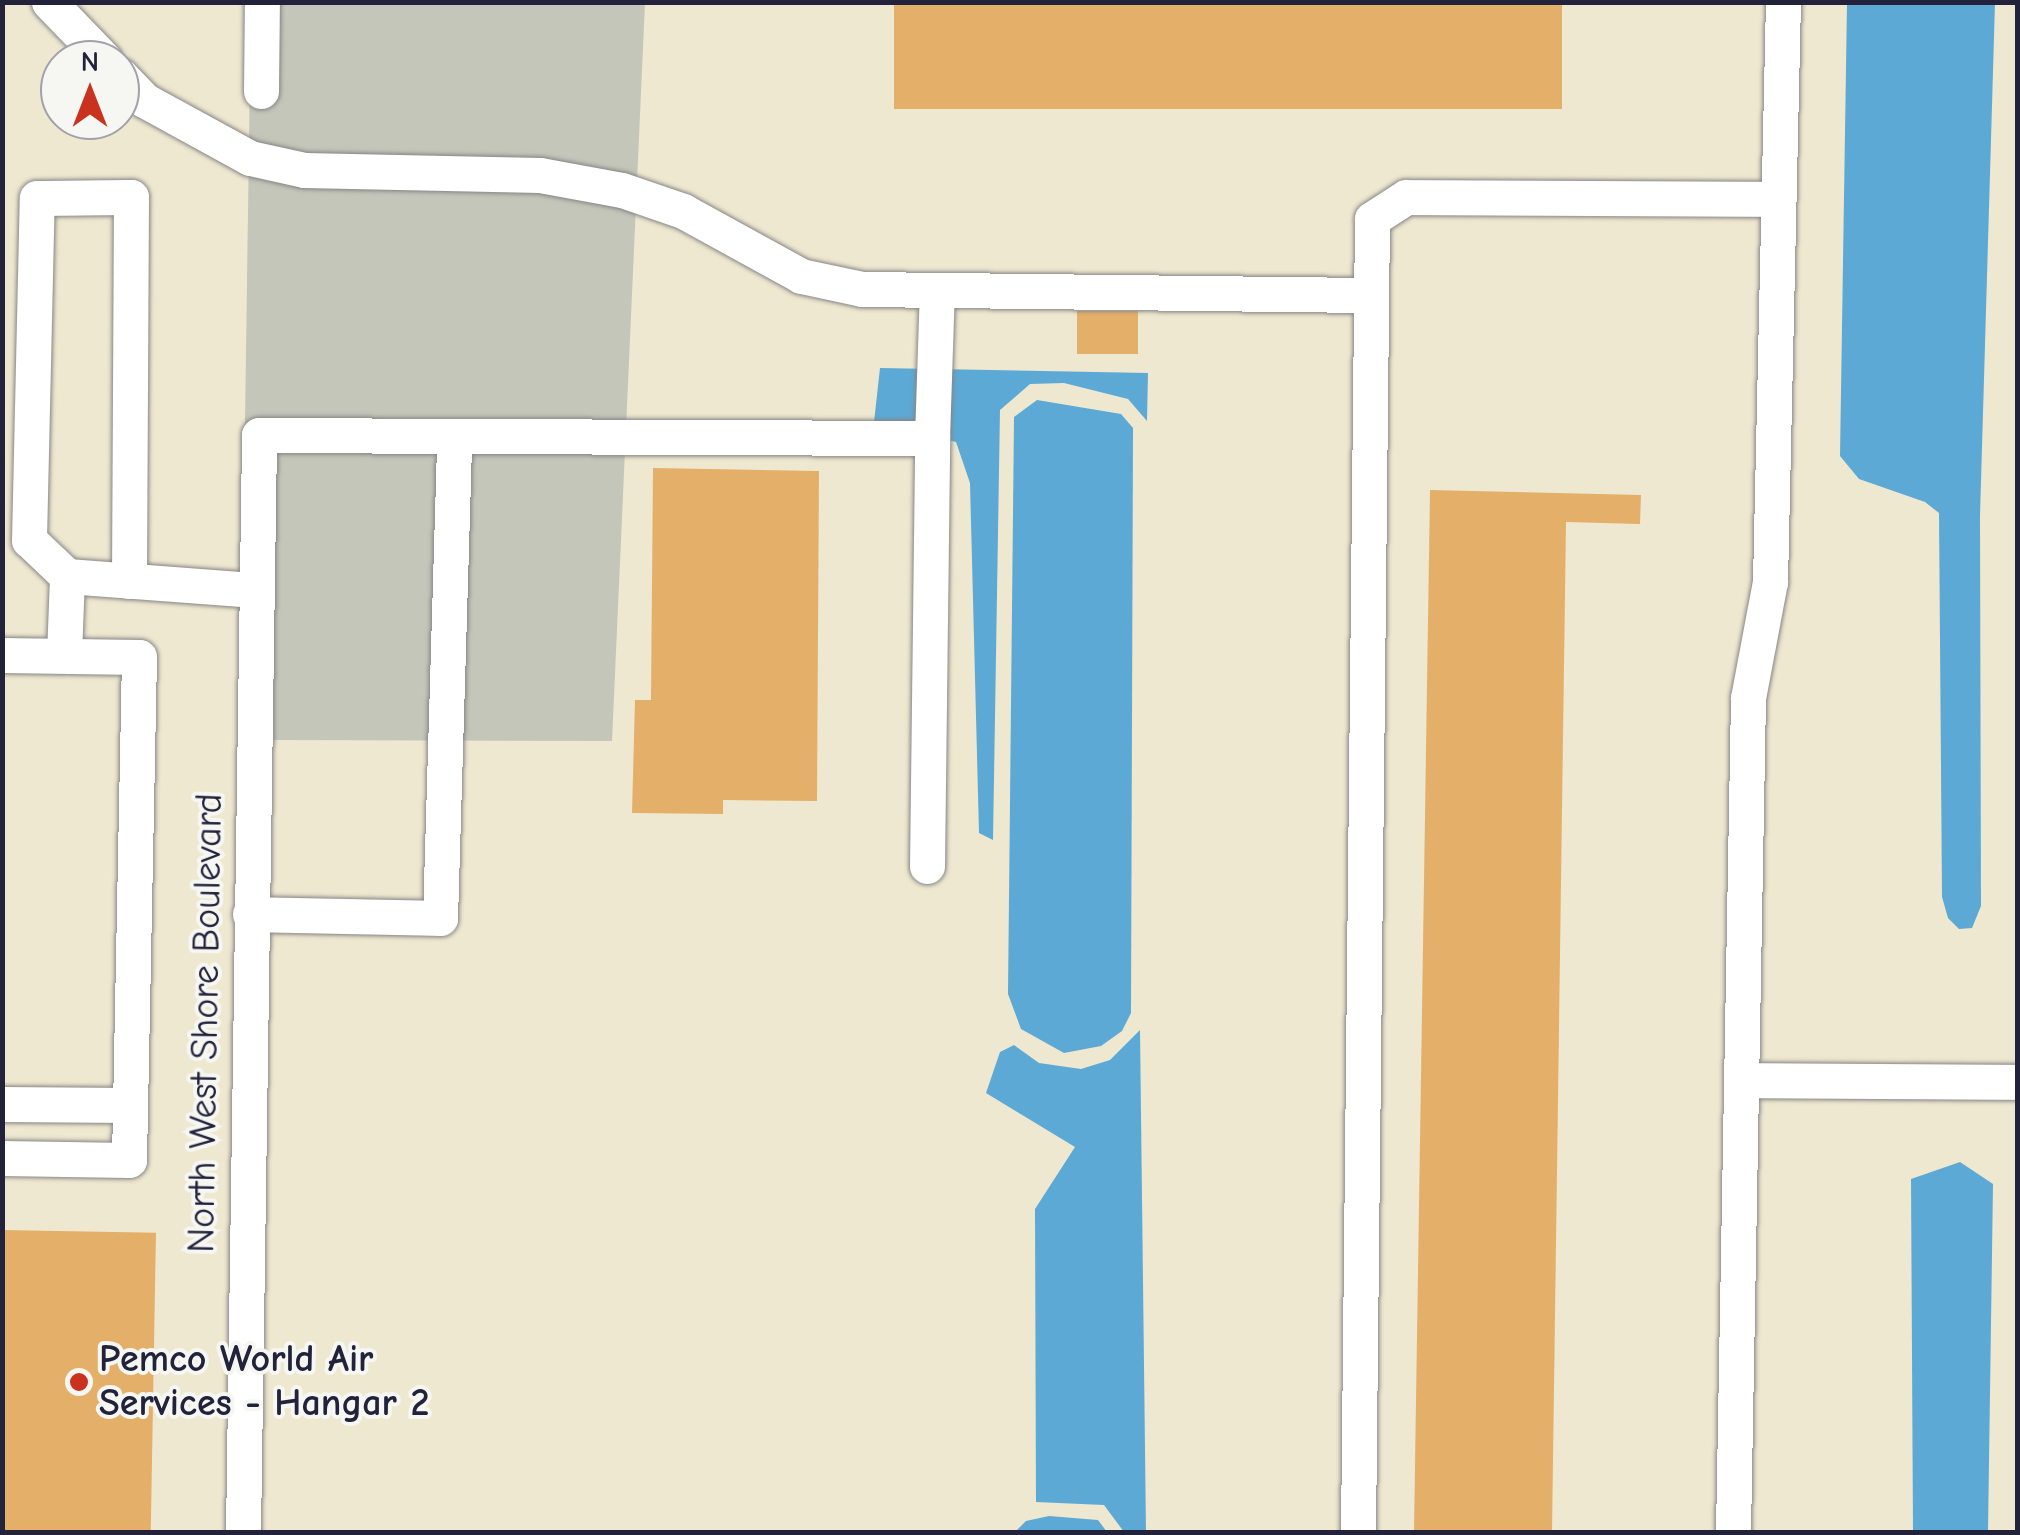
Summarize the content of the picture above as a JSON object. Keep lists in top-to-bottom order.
{
  "streets": {
    "street": ["North West Shore Boulevard"]
  },
  "places": ["Pemco World Air Services - Hangar 2"],
  "north": "top"
}
